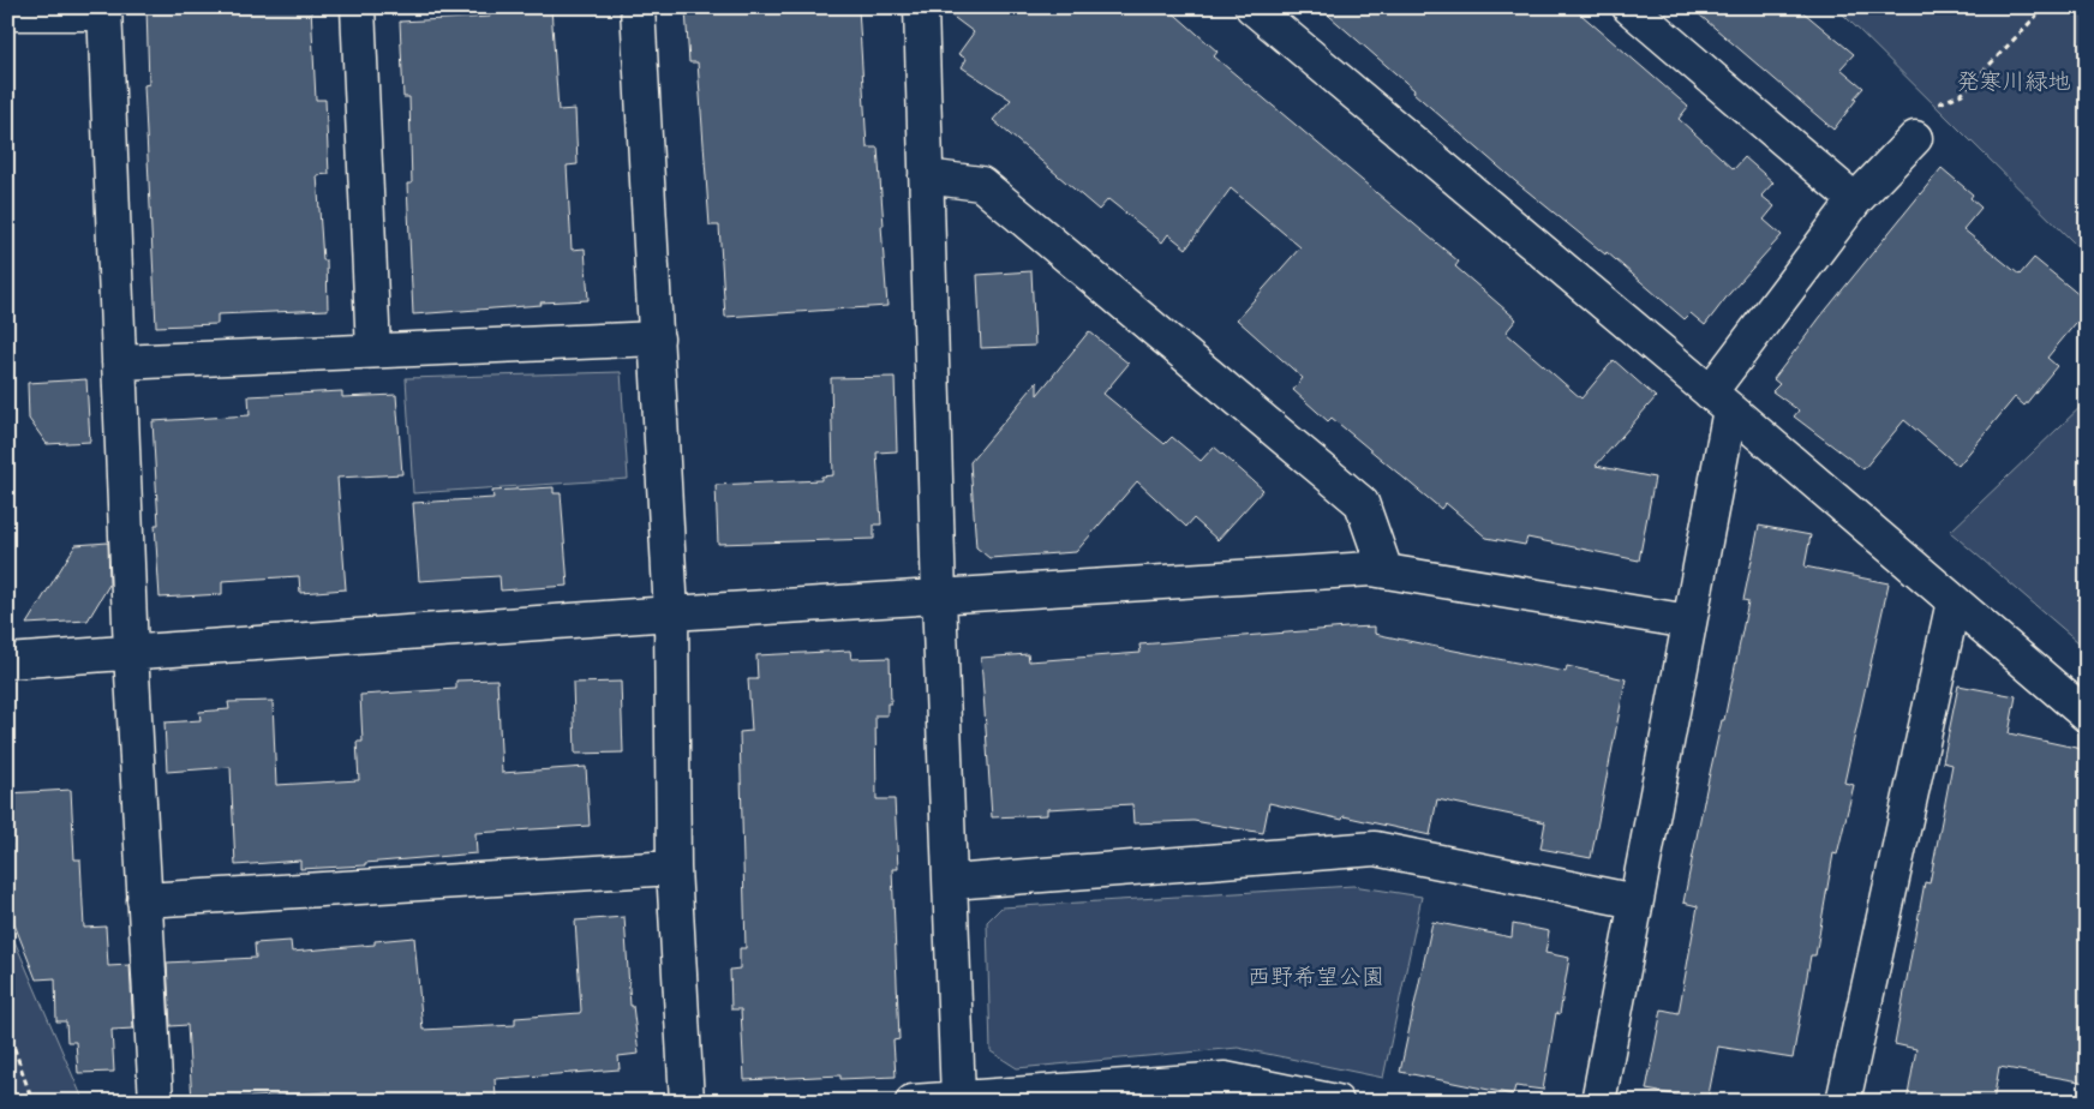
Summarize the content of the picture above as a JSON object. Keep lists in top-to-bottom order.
{
  "parks": ["発寒川緑地", "西野希望公園"]
}
